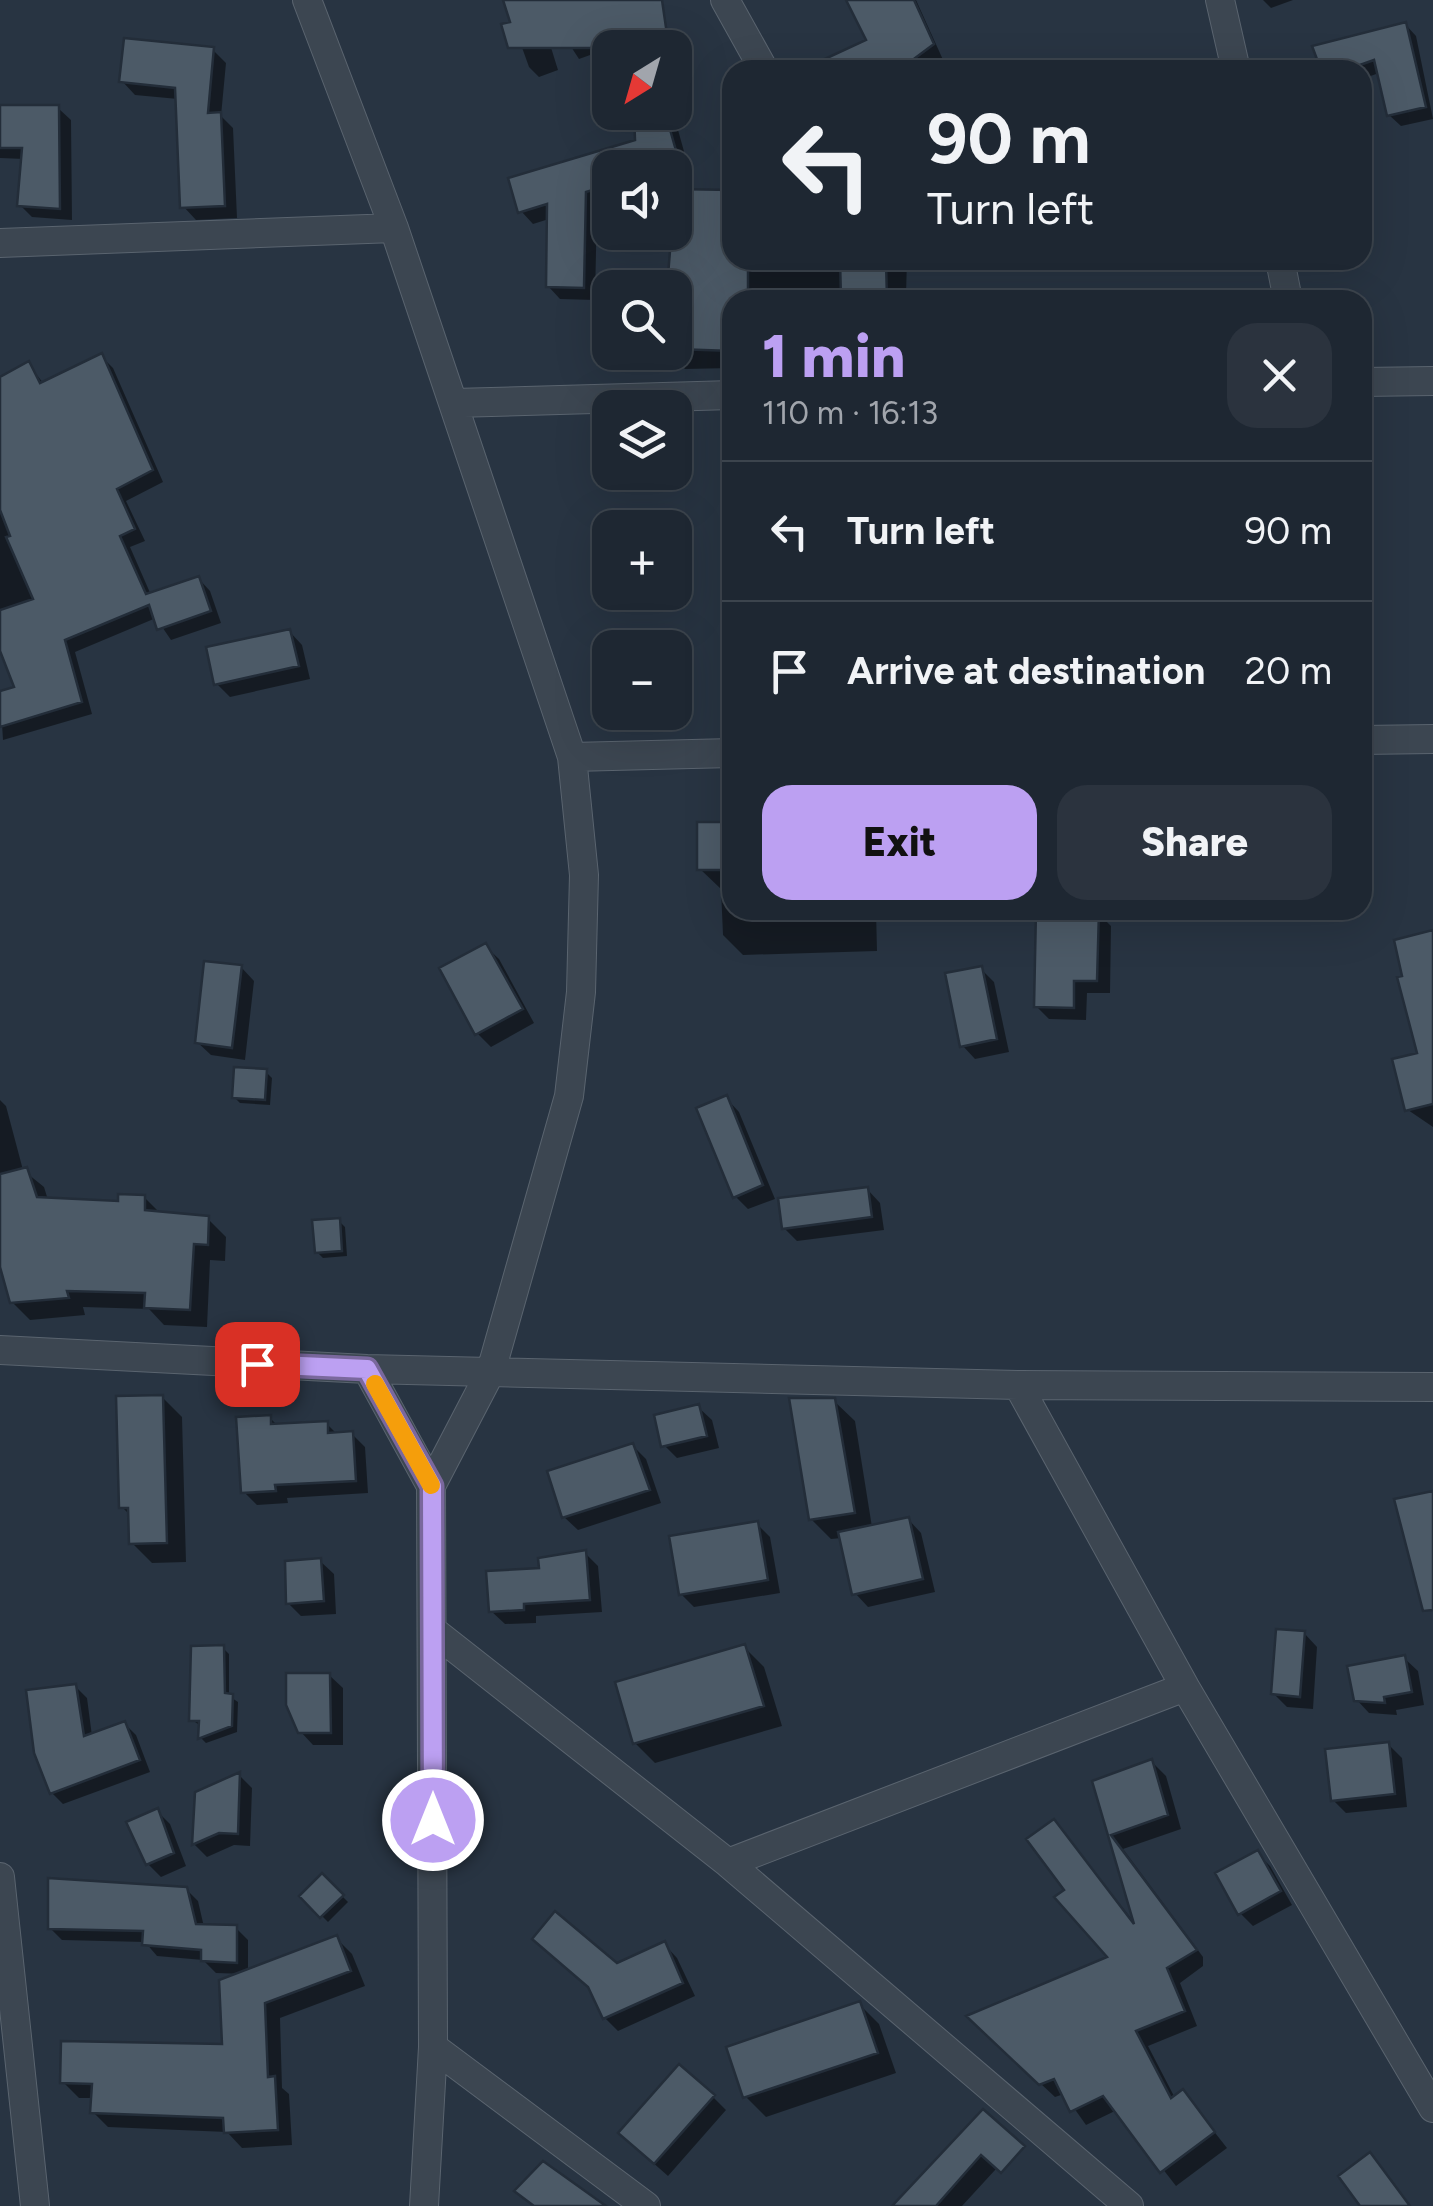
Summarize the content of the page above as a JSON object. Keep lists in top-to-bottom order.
{
  "north": "bottom left",
  "page": {
    "map_buttons": ["+", "−"],
    "turn": ["90 m", "Turn left"],
    "heading": ["1 min", "110 m · 16:13"],
    "list": [
      {
        "name": "Turn left",
        "value": "90 m"
      },
      {
        "name": "Arrive at destination",
        "value": "20 m"
      }
    ],
    "buttons": ["Exit", "Share"]
  }
}
